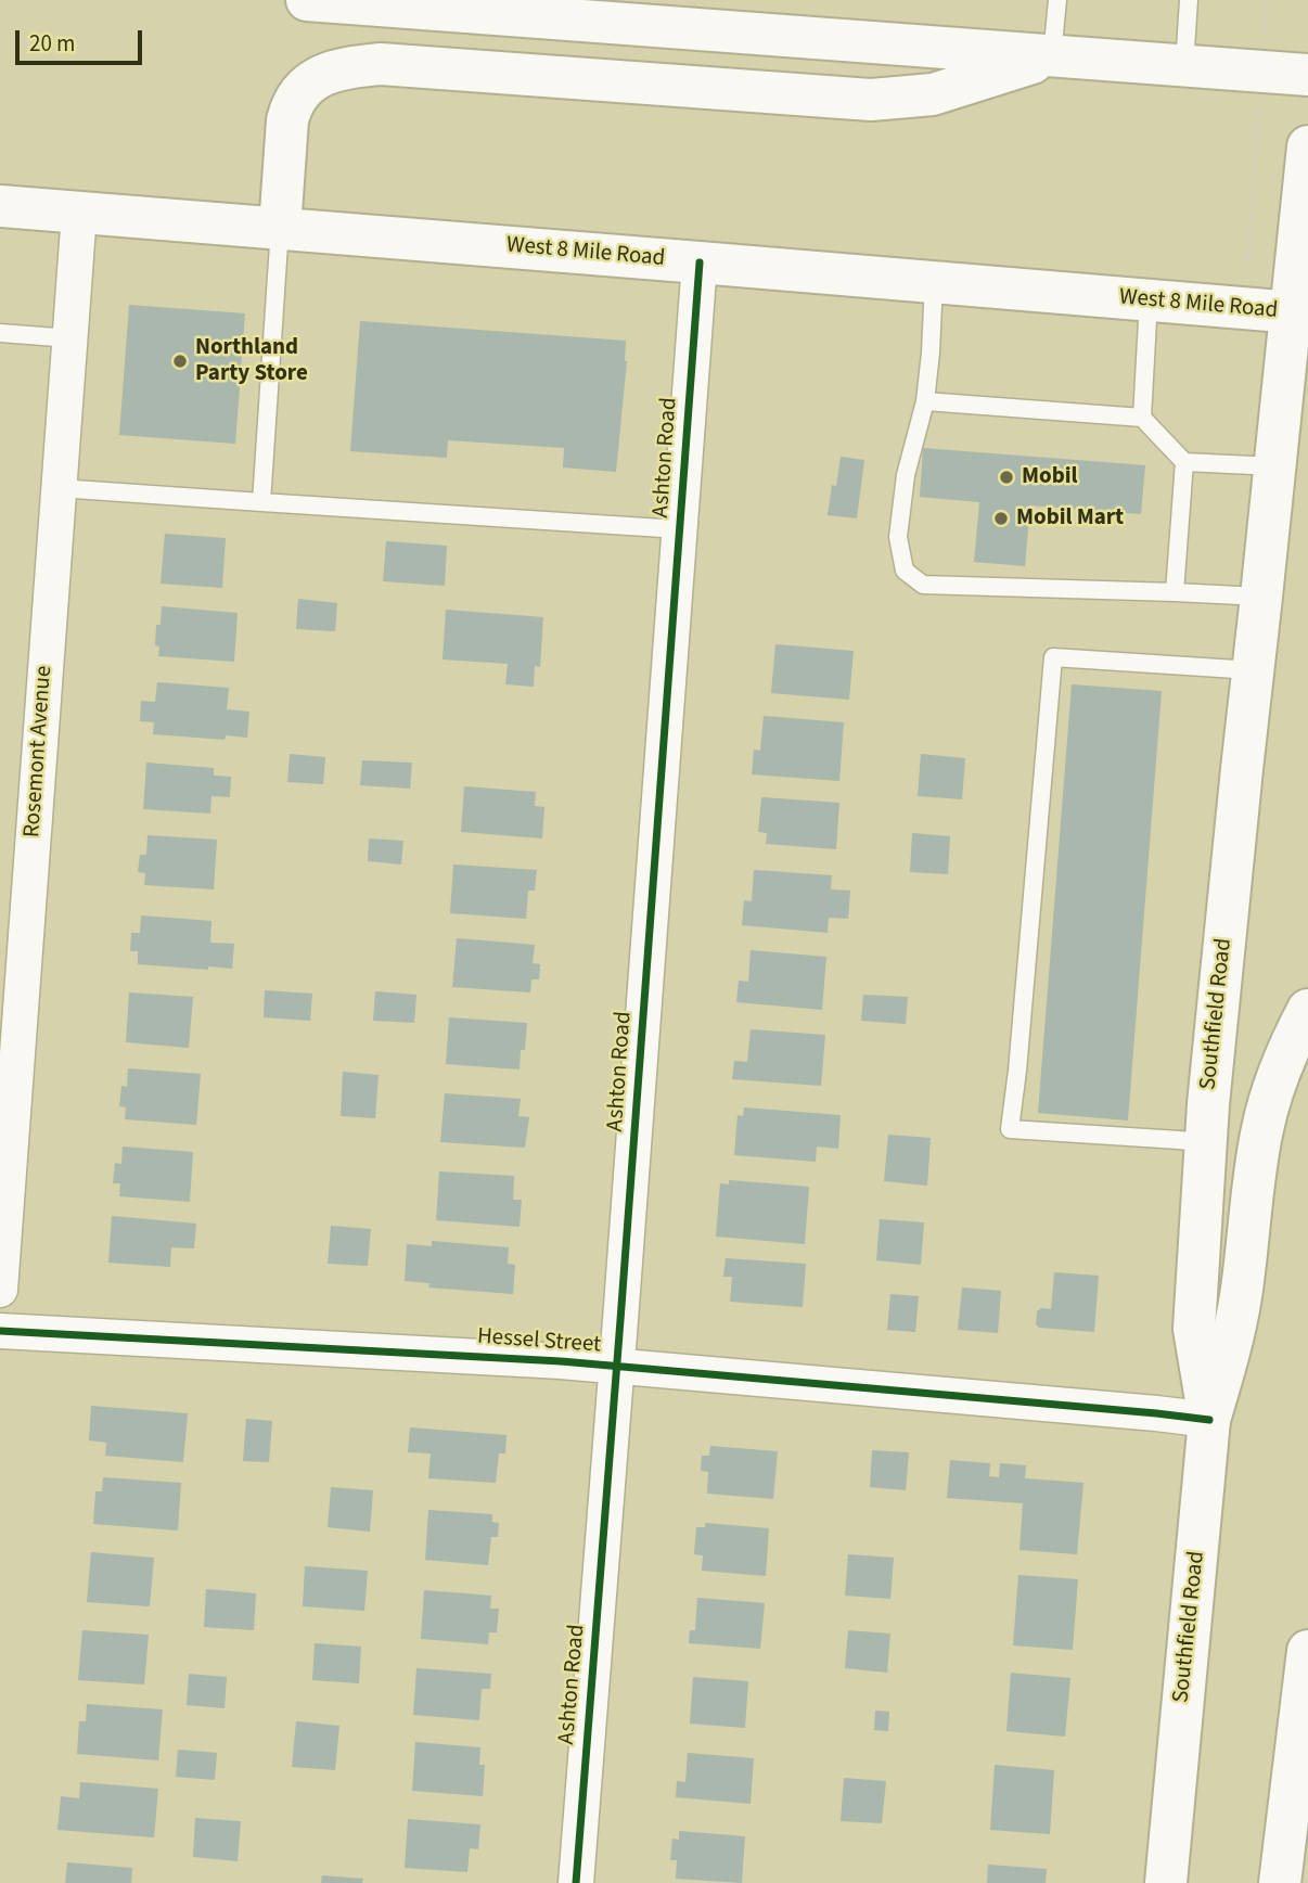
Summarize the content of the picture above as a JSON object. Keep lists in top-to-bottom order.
{
  "streets": {
    "main road": ["West 8 Mile Road", "Southfield Road"],
    "street": ["Ashton Road", "Rosemont Avenue", "Hessel Street"]
  },
  "crossings": [
    ["West 8 Mile Road", "Ashton Road"],
    ["West 8 Mile Road", "Rosemont Avenue"],
    ["West 8 Mile Road", "Southfield Road"],
    ["Ashton Road", "Hessel Street"],
    ["Southfield Road", "Hessel Street"]
  ],
  "places": ["Northland Party Store", "Mobil", "Mobil Mart"],
  "scale_bar": "20 m"
}
